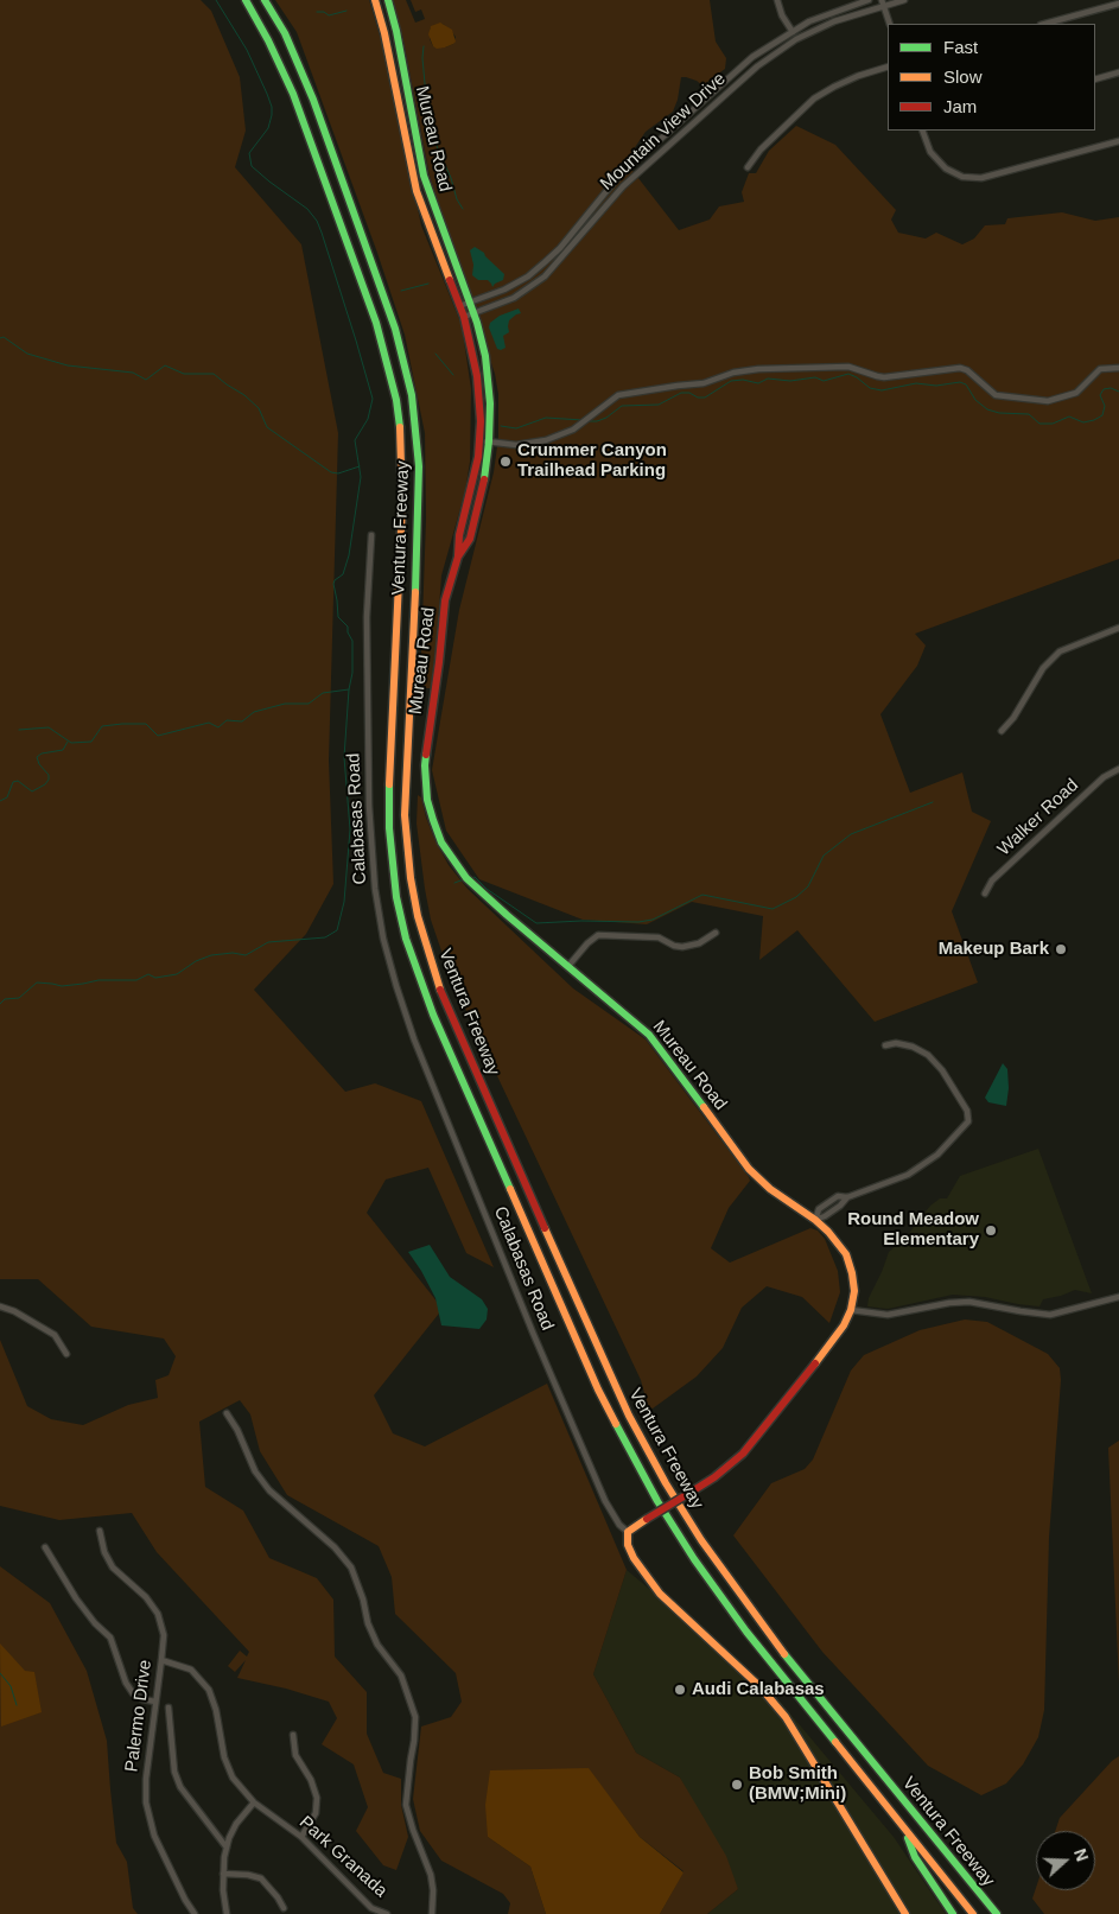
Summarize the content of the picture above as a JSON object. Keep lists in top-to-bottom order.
{
  "streets": {
    "main road": ["Mureau Road", "Ventura Freeway", "Calabasas Road"],
    "street": [
      "Mountain View Drive",
      "Walker Road",
      "Palermo Drive",
      "Park Granada"
    ]
  },
  "crossings": [
    ["Mountain View Drive", "Mureau Road"],
    ["Mureau Road", "Calabasas Road"],
    ["Palermo Drive", "Park Granada"]
  ],
  "places": [
    "Crummer Canyon Trailhead Parking",
    "Makeup Bark",
    "Round Meadow Elementary",
    "Audi Calabasas",
    "Bob Smith (BMW;Mini)"
  ],
  "legend": ["Fast", "Slow", "Jam"],
  "north": "right"
}
